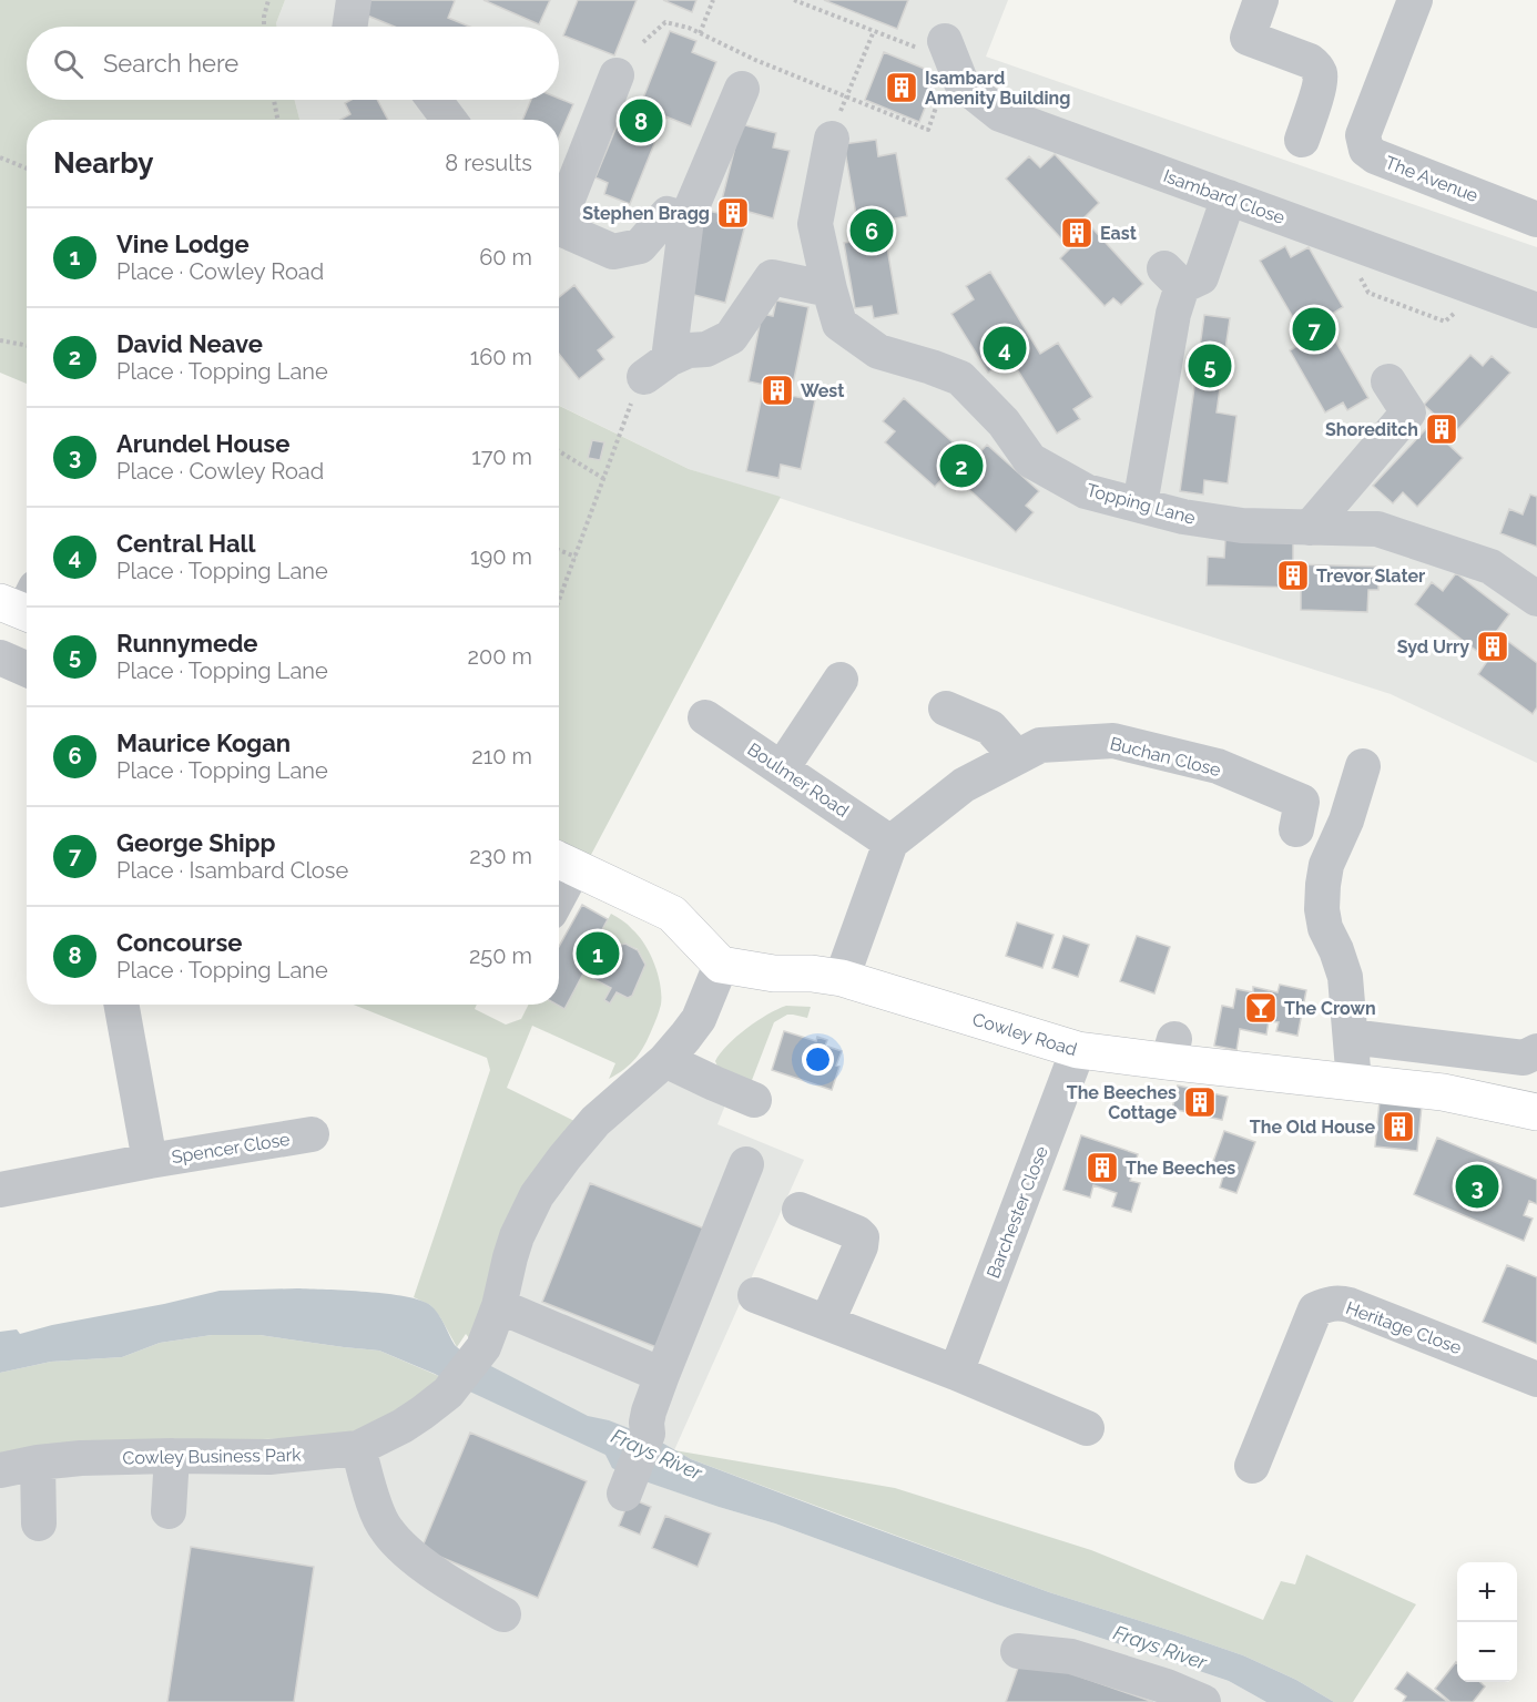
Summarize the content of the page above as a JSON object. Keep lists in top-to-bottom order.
{
  "streets": {
    "main road": ["Cowley Road"],
    "street": [
      "The Avenue",
      "Isambard Close",
      "Topping Lane",
      "Buchan Close",
      "Boulmer Road",
      "Spencer Close",
      "Barchester Close",
      "Heritage Close",
      "Cowley Business Park"
    ]
  },
  "crossings": [
    ["Buchan Close", "Boulmer Road"],
    ["Cowley Road", "Barchester Close"]
  ],
  "water": ["Frays River"],
  "places": {
    "building": [
      "Isambard Amenity Building",
      "Stephen Bragg",
      "East",
      "West",
      "Shoreditch",
      "Trevor Slater",
      "Syd Urry",
      "The Beeches Cottage",
      "The Old House",
      "The Beeches"
    ],
    "bar": ["The Crown"]
  },
  "page": {
    "search": "Search here",
    "pins": [
      "8",
      "6",
      "7",
      "4",
      "5",
      "2",
      "1",
      "3"
    ],
    "heading": ["Nearby", "8 results"],
    "list": [
      {
        "mark": "1",
        "name": "Vine Lodge",
        "note": "Place · Cowley Road",
        "value": "60 m"
      },
      {
        "mark": "2",
        "name": "David Neave",
        "note": "Place · Topping Lane",
        "value": "160 m"
      },
      {
        "mark": "3",
        "name": "Arundel House",
        "note": "Place · Cowley Road",
        "value": "170 m"
      },
      {
        "mark": "4",
        "name": "Central Hall",
        "note": "Place · Topping Lane",
        "value": "190 m"
      },
      {
        "mark": "5",
        "name": "Runnymede",
        "note": "Place · Topping Lane",
        "value": "200 m"
      },
      {
        "mark": "6",
        "name": "Maurice Kogan",
        "note": "Place · Topping Lane",
        "value": "210 m"
      },
      {
        "mark": "7",
        "name": "George Shipp",
        "note": "Place · Isambard Close",
        "value": "230 m"
      },
      {
        "mark": "8",
        "name": "Concourse",
        "note": "Place · Topping Lane",
        "value": "250 m"
      }
    ],
    "map_buttons": ["+", "−"]
  }
}
